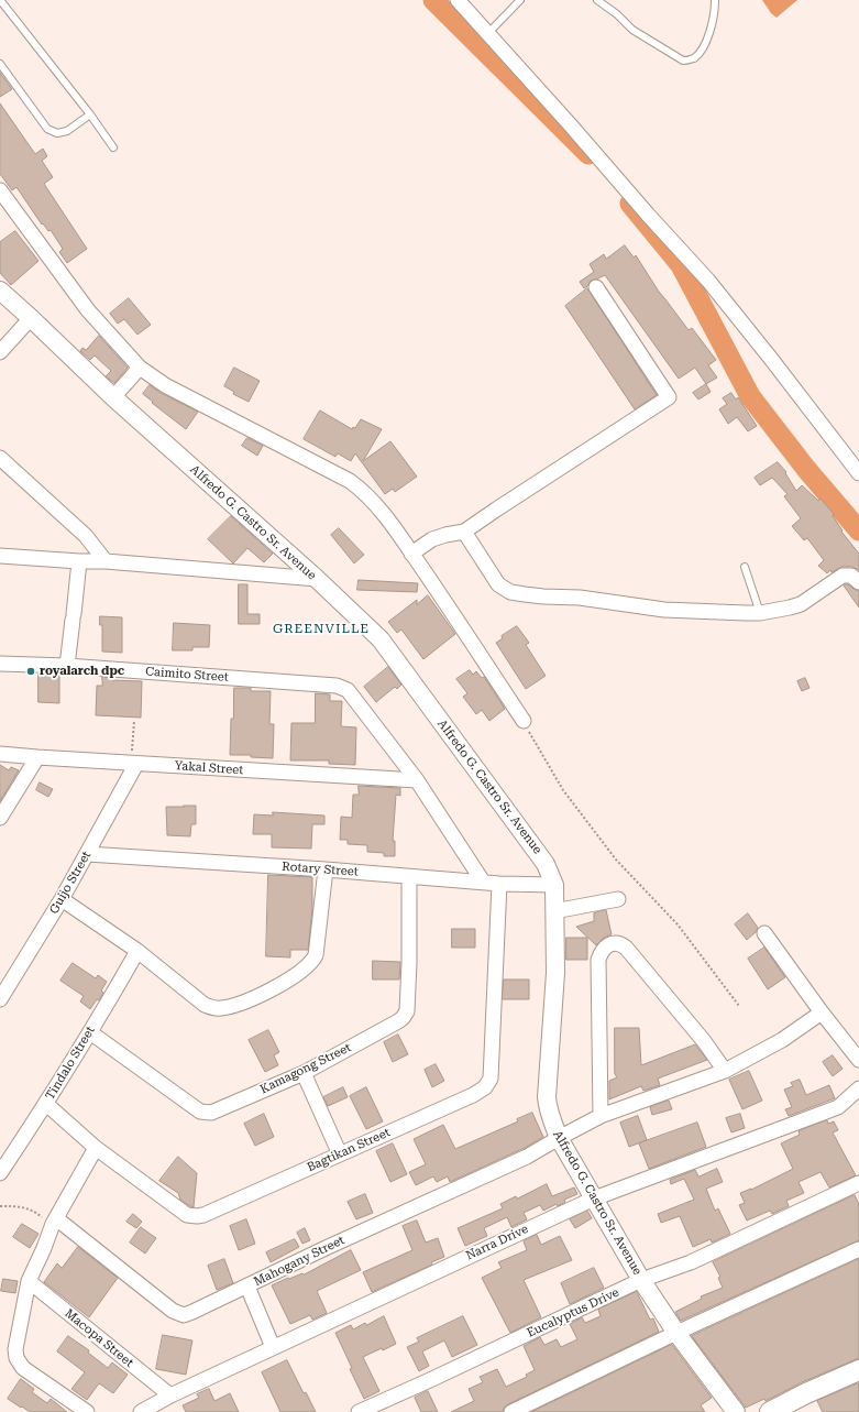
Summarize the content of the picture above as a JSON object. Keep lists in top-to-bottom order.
{
  "streets": {
    "street": [
      "Alfredo G. Castro Sr. Avenue",
      "Caimito Street",
      "Yakal Street",
      "Rotary Street",
      "Guijo Street",
      "Tindalo Street",
      "Kamagong Street",
      "Bagtikan Street",
      "Narra Drive",
      "Mahogany Street",
      "Eucalyptus Drive",
      "Macopa Street"
    ]
  },
  "crossings": [
    ["Alfredo G. Castro Sr. Avenue", "Rotary Street"],
    ["Alfredo G. Castro Sr. Avenue", "Narra Drive"],
    ["Alfredo G. Castro Sr. Avenue", "Mahogany Street"],
    ["Alfredo G. Castro Sr. Avenue", "Eucalyptus Drive"],
    ["Caimito Street", "Yakal Street"],
    ["Yakal Street", "Guijo Street"],
    ["Rotary Street", "Guijo Street"],
    ["Rotary Street", "Kamagong Street"],
    ["Rotary Street", "Bagtikan Street"],
    ["Tindalo Street", "Kamagong Street"],
    ["Tindalo Street", "Bagtikan Street"],
    ["Narra Drive", "Macopa Street"]
  ],
  "districts": ["GREENVILLE"],
  "places": ["royalarch dpc"]
}
